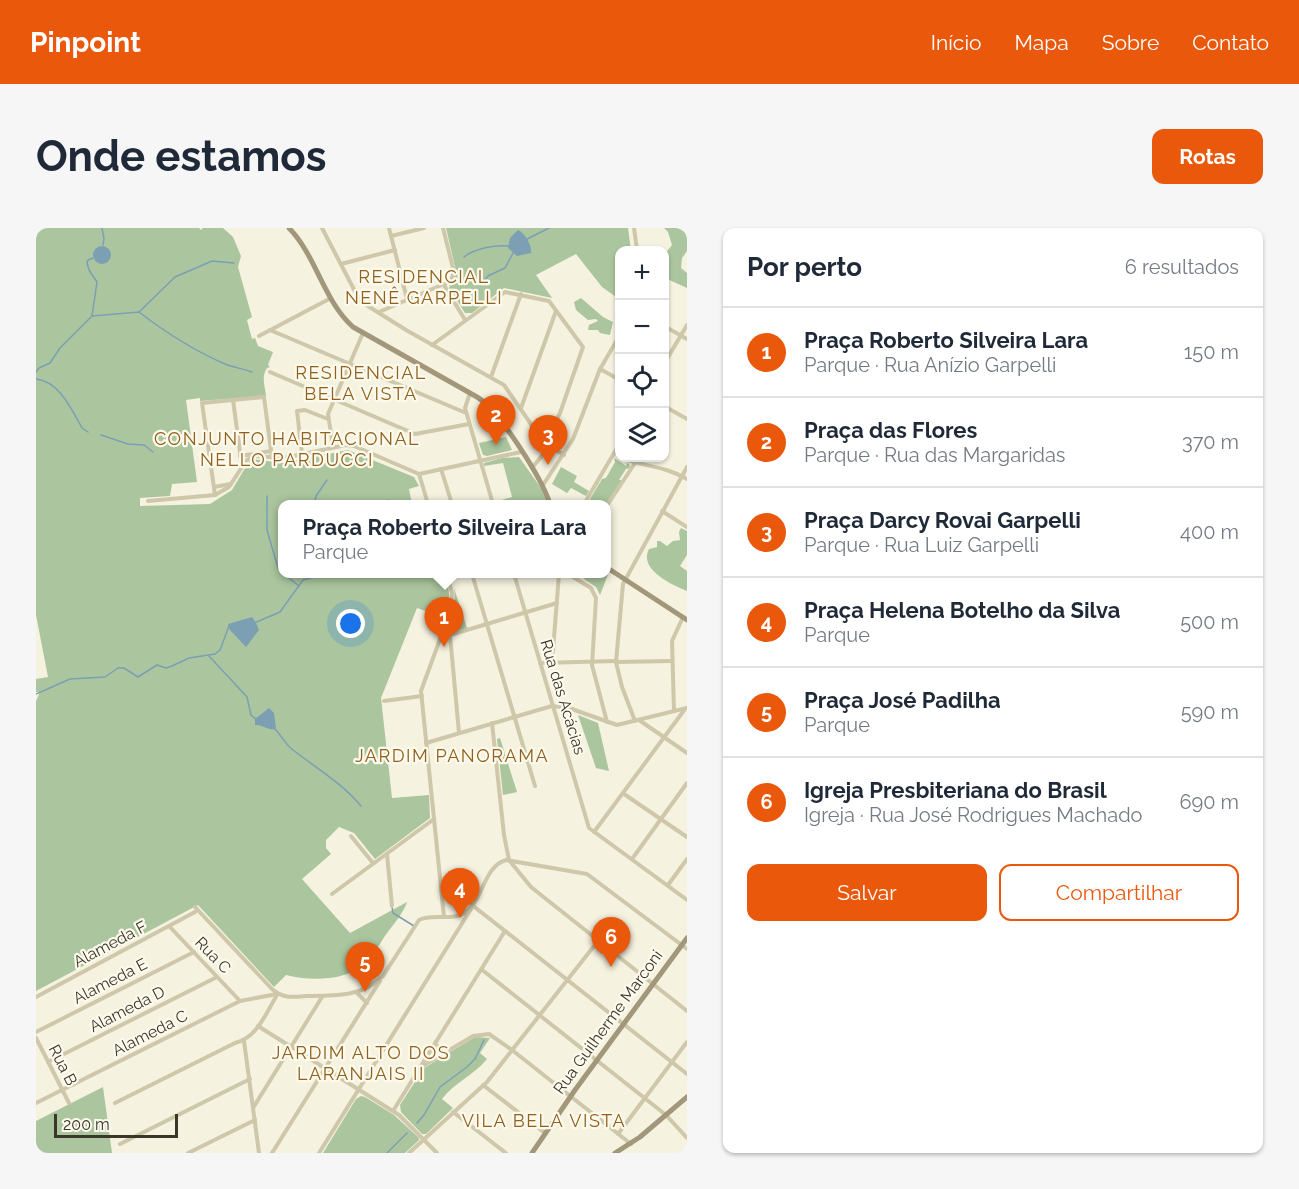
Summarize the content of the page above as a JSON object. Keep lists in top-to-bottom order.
{
  "streets": {
    "street": [
      "Rua das Acácias",
      "Alameda F",
      "Rua C",
      "Alameda E",
      "Alameda D",
      "Rua Guilherme Marconi",
      "Alameda C",
      "Rua B"
    ]
  },
  "crossings": [
    ["Alameda F", "Rua C"],
    ["Rua C", "Alameda E"],
    ["Rua C", "Alameda D"],
    ["Rua C", "Alameda C"],
    ["Alameda D", "Rua B"],
    ["Alameda C", "Rua B"]
  ],
  "districts": [
    "RESIDENCIAL NENÊ GARPELLI",
    "RESIDENCIAL BELA VISTA",
    "CONJUNTO HABITACIONAL NELLO PARDUCCI",
    "JARDIM PANORAMA",
    "JARDIM ALTO DOS LARANJAIS II",
    "VILA BELA VISTA"
  ],
  "scale_bar": "200 m",
  "page": {
    "header": "Pinpoint",
    "nav": [
      "Início",
      "Mapa",
      "Sobre",
      "Contato"
    ],
    "buttons": [
      "Rotas",
      ["Salvar", "Compartilhar"]
    ],
    "title": "Onde estamos",
    "heading": ["Por perto", "6 resultados"],
    "map_buttons": ["+", "−"],
    "list": [
      {
        "mark": "1",
        "name": "Praça Roberto Silveira Lara",
        "note": "Parque · Rua Anízio Garpelli",
        "value": "150 m"
      },
      {
        "mark": "2",
        "name": "Praça das Flores",
        "note": "Parque · Rua das Margaridas",
        "value": "370 m"
      },
      {
        "mark": "3",
        "name": "Praça Darcy Rovai Garpelli",
        "note": "Parque · Rua Luiz Garpelli",
        "value": "400 m"
      },
      {
        "mark": "4",
        "name": "Praça Helena Botelho da Silva",
        "note": "Parque",
        "value": "500 m"
      },
      {
        "mark": "5",
        "name": "Praça José Padilha",
        "note": "Parque",
        "value": "590 m"
      },
      {
        "mark": "6",
        "name": "Igreja Presbiteriana do Brasil",
        "note": "Igreja · Rua José Rodrigues Machado",
        "value": "690 m"
      }
    ],
    "pins": [
      "2",
      "3",
      "1",
      "4",
      "6",
      "5"
    ],
    "popup": ["Praça Roberto Silveira Lara", "Parque"],
    "scale": "200 m"
  }
}
